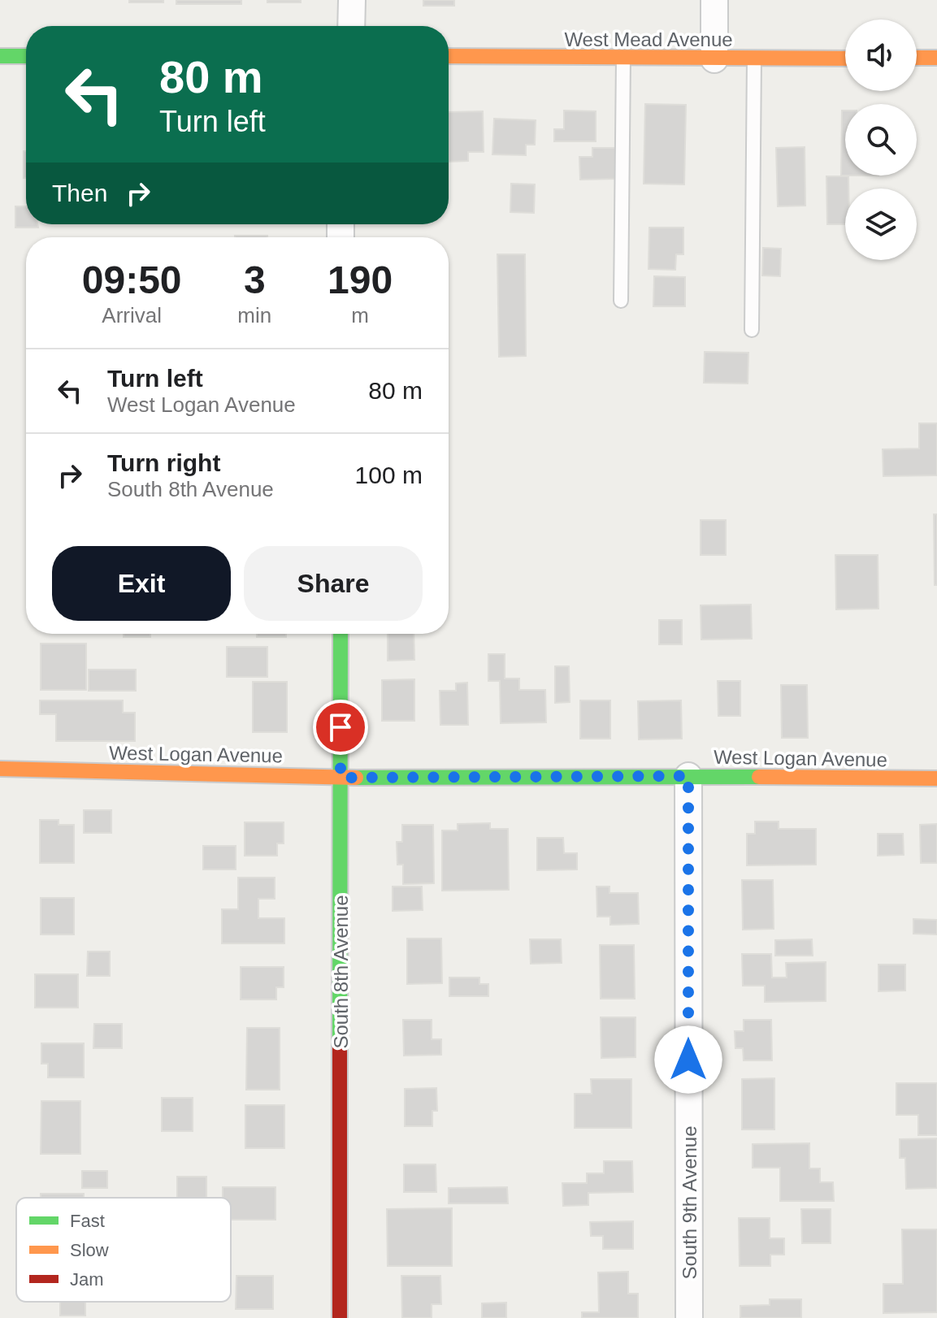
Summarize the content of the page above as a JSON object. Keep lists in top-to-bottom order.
{
  "streets": {
    "street": [
      "West Mead Avenue",
      "West Logan Avenue",
      "South 8th Avenue",
      "South 9th Avenue"
    ]
  },
  "crossings": [
    ["West Logan Avenue", "South 8th Avenue"],
    ["West Logan Avenue", "South 9th Avenue"]
  ],
  "legend": ["Fast", "Slow", "Jam"],
  "page": {
    "turn": ["80 m", "Turn left"],
    "then": "Then",
    "eta": [
      "09:50",
      "Arrival",
      "3",
      "min",
      "190",
      "m"
    ],
    "list": [
      {
        "name": "Turn left",
        "note": "West Logan Avenue",
        "value": "80 m"
      },
      {
        "name": "Turn right",
        "note": "South 8th Avenue",
        "value": "100 m"
      }
    ],
    "buttons": ["Exit", "Share"]
  }
}
